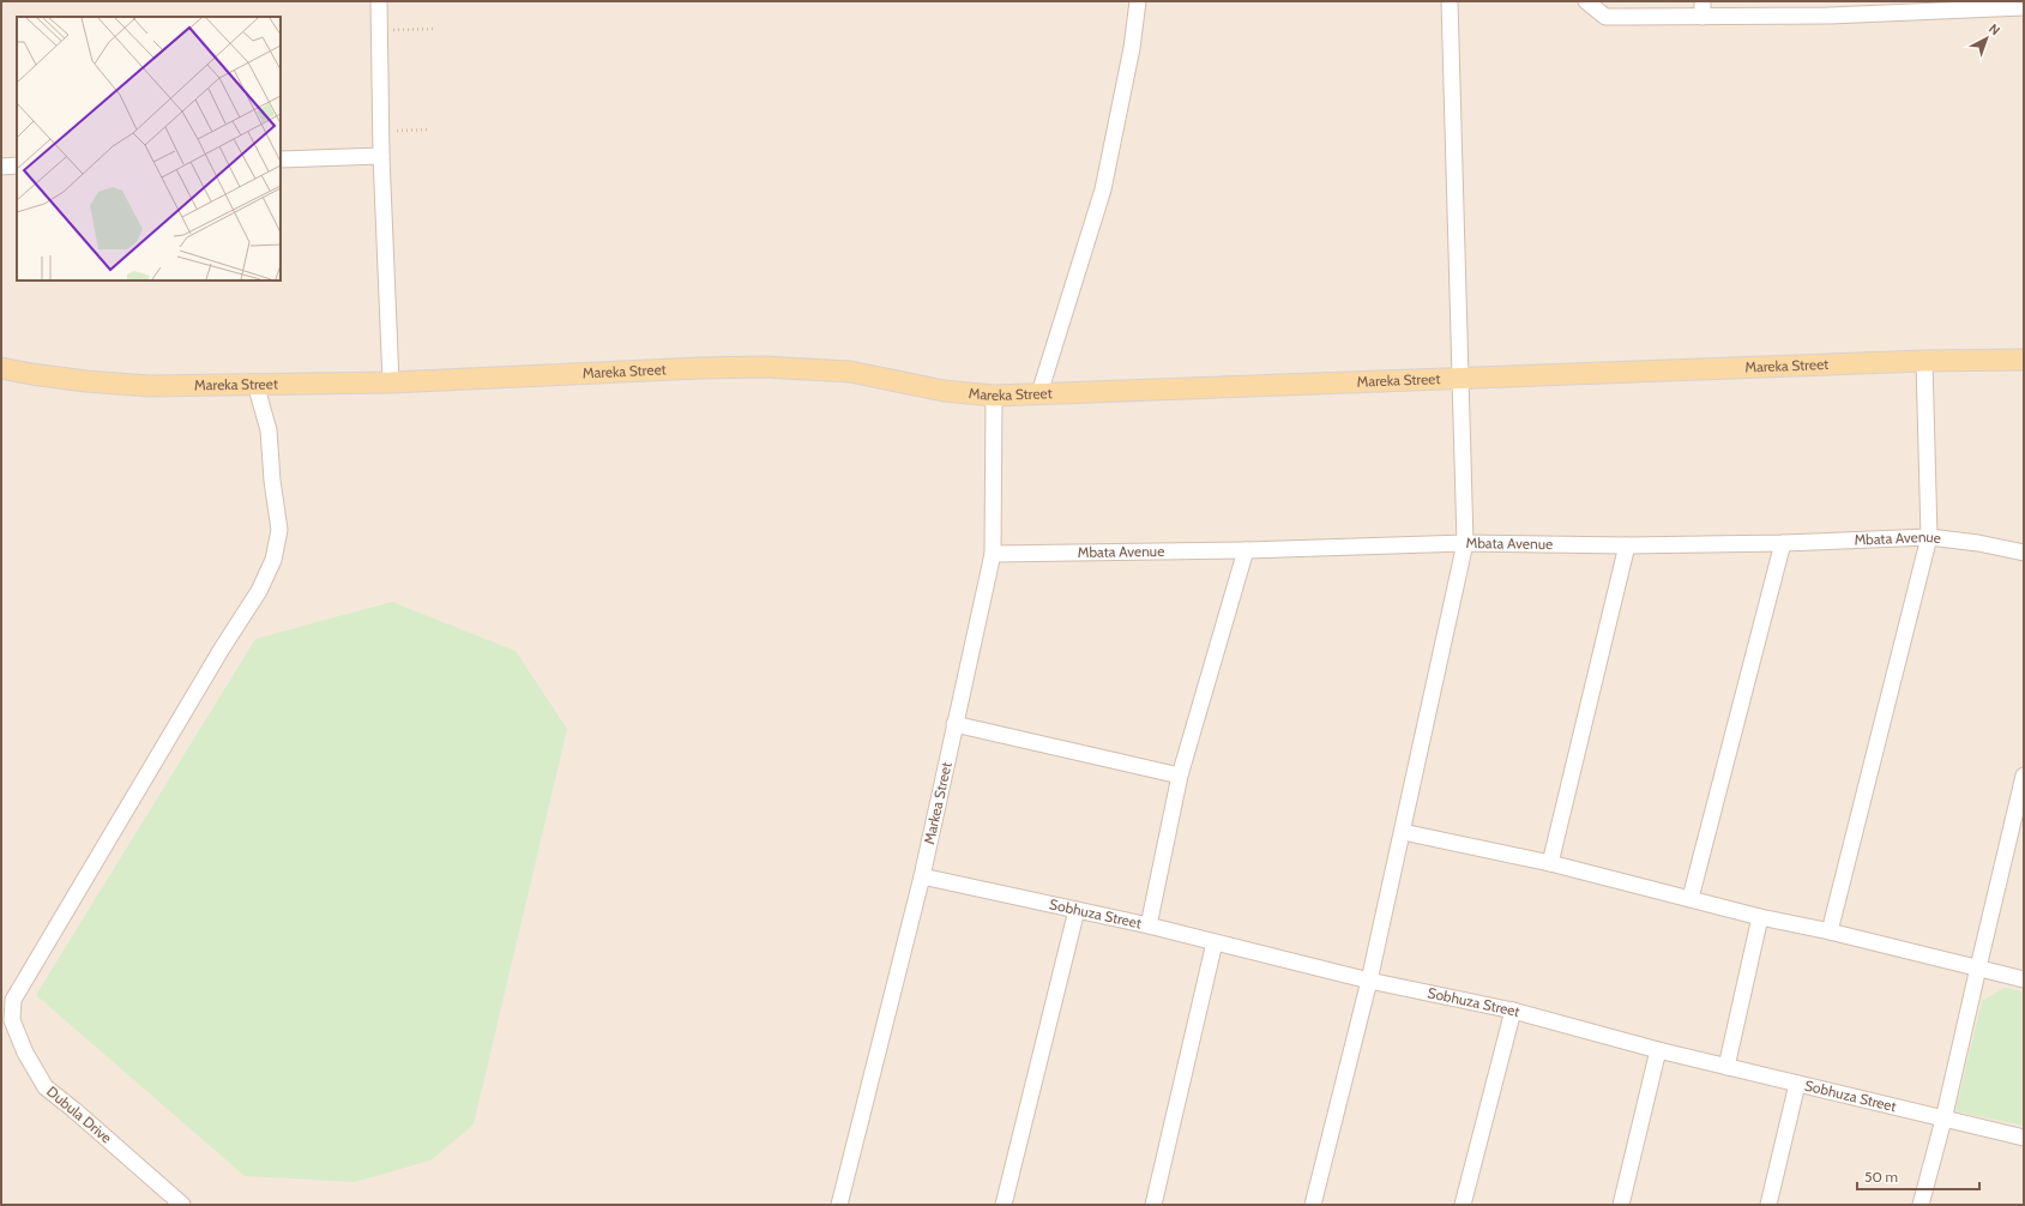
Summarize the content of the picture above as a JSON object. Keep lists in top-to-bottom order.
{
  "streets": {
    "main road": ["Mareka Street"],
    "street": [
      "Mbata Avenue",
      "Markea Street",
      "Sobhuza Street",
      "Dubula Drive"
    ]
  },
  "crossings": [
    ["Mareka Street", "Markea Street"],
    ["Mareka Street", "Dubula Drive"],
    ["Mbata Avenue", "Markea Street"],
    ["Markea Street", "Sobhuza Street"]
  ],
  "scale_bar": "50 m",
  "north": "top right"
}
